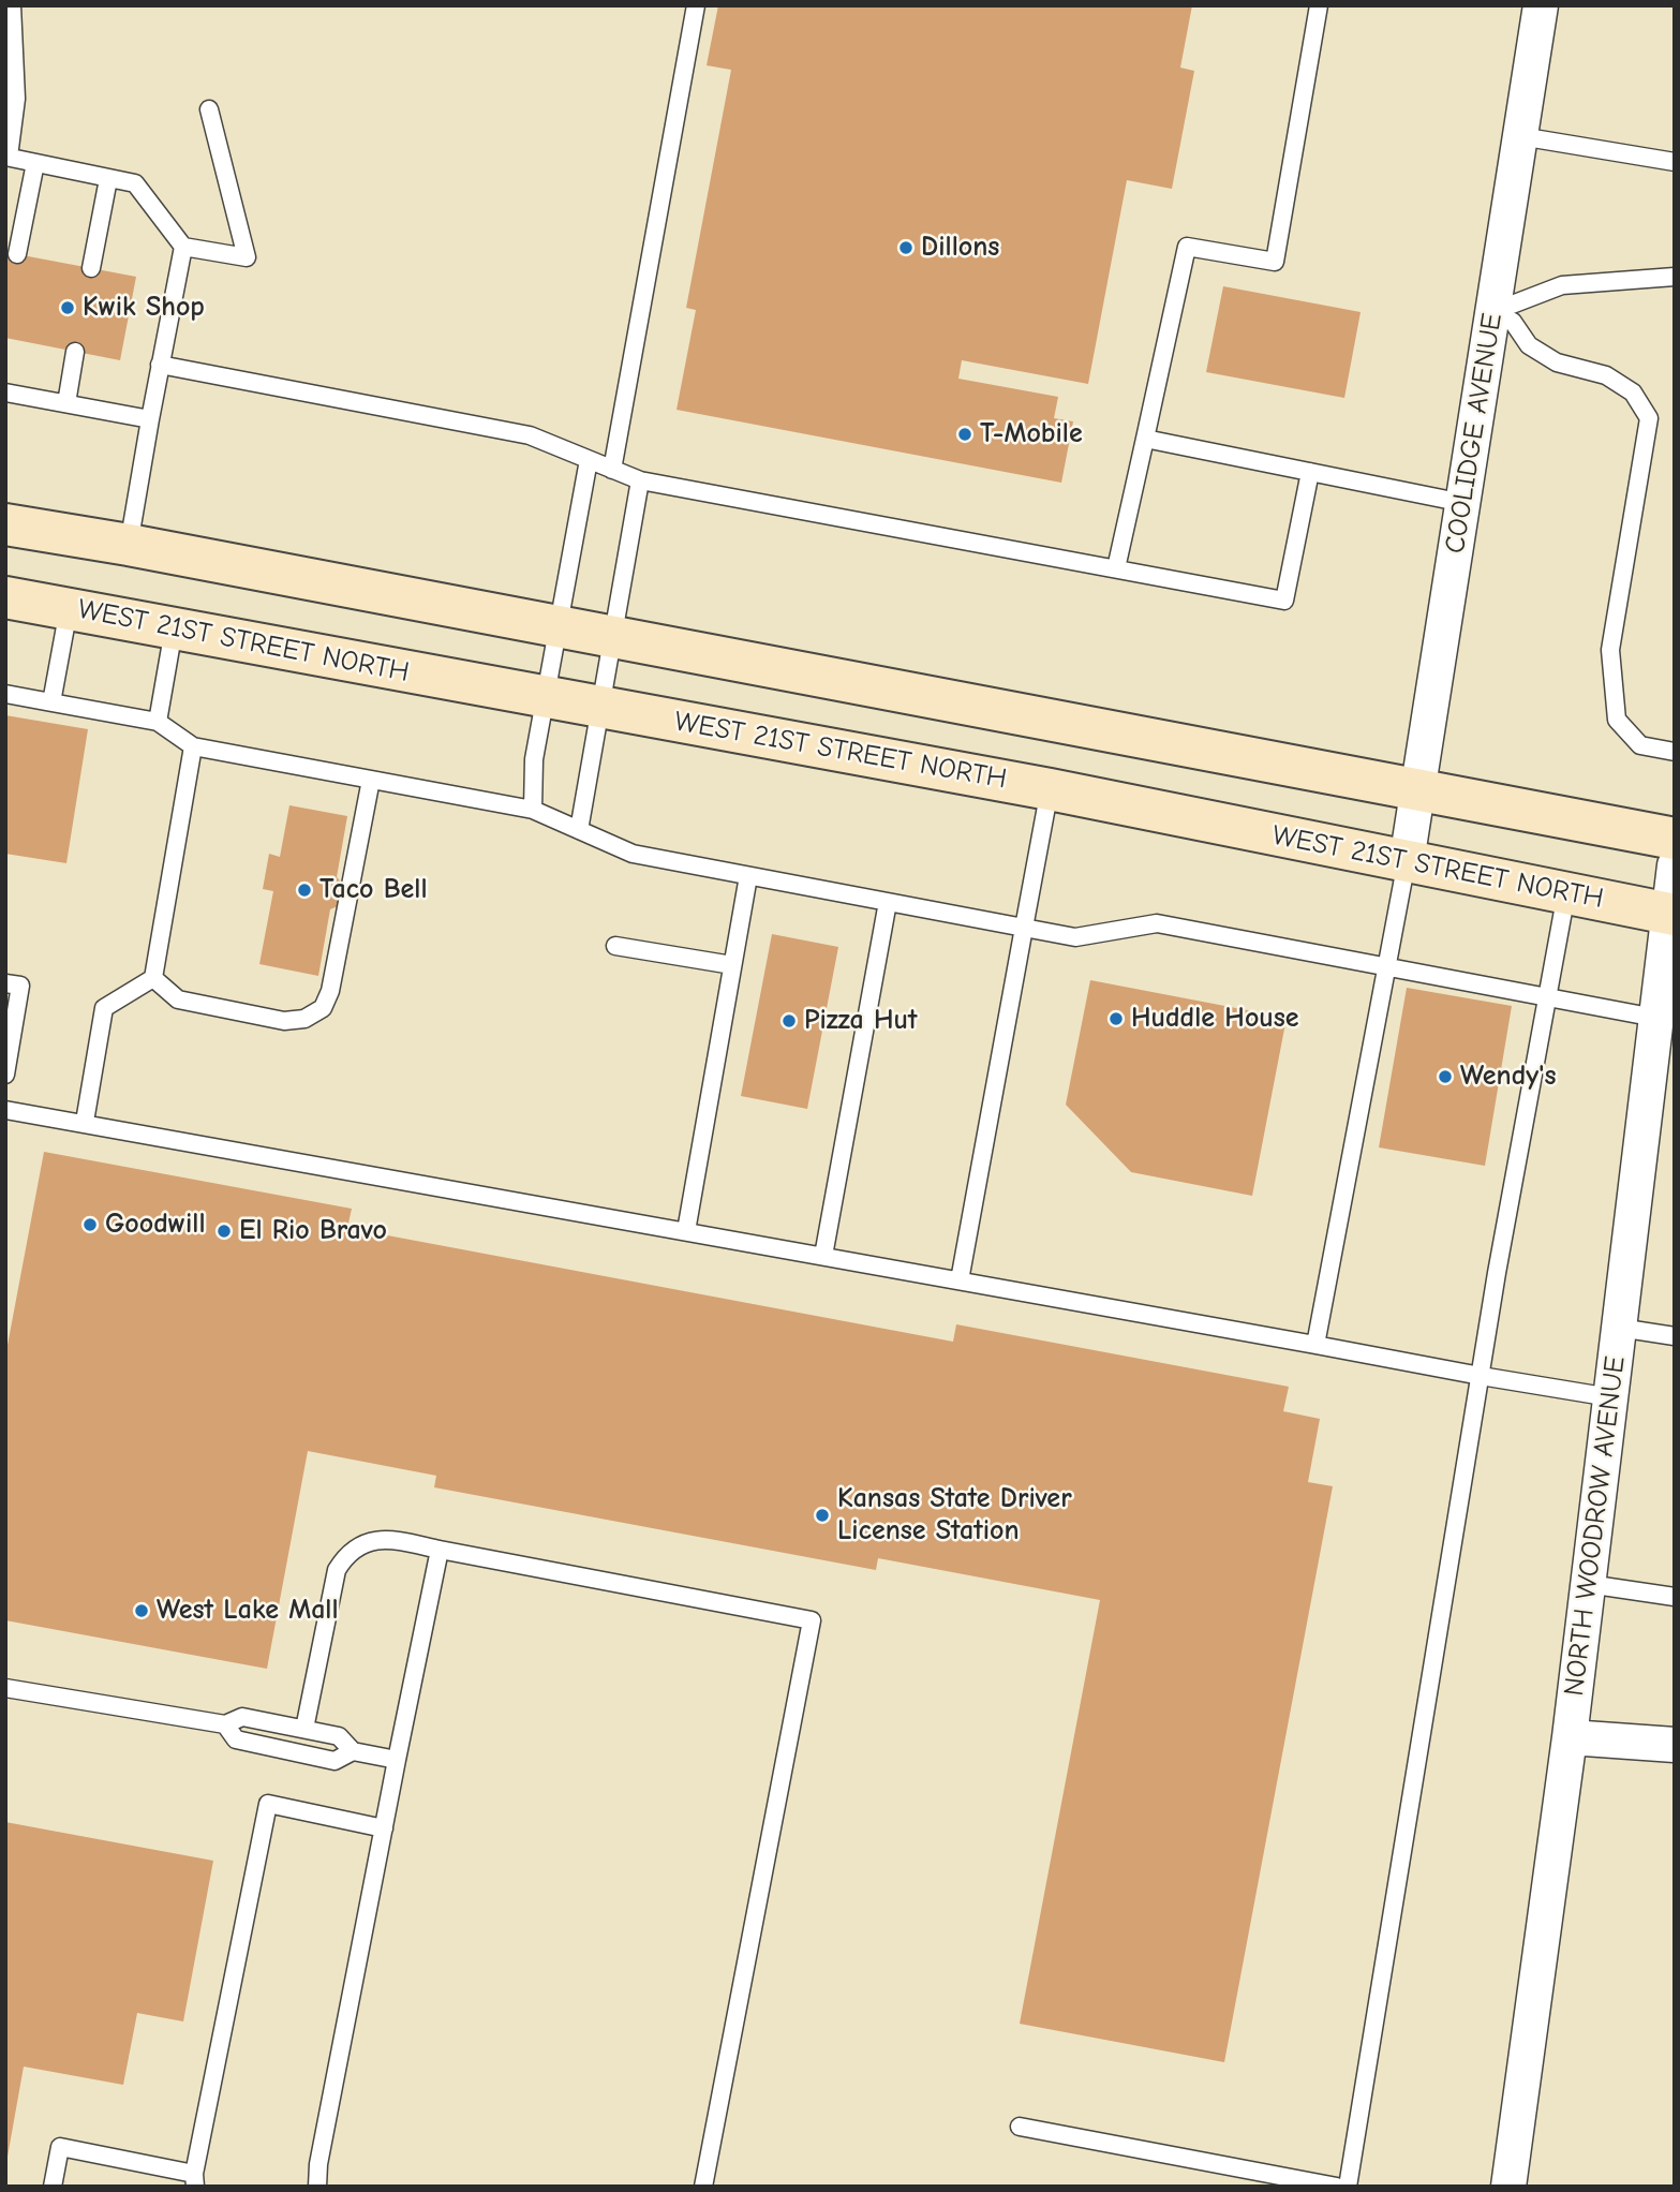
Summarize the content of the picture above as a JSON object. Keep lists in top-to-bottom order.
{
  "streets": {
    "main road": ["WEST 21ST STREET NORTH"],
    "street": ["COOLIDGE AVENUE", "NORTH WOODROW AVENUE"]
  },
  "crossings": [
    ["COOLIDGE AVENUE", "WEST 21ST STREET NORTH"],
    ["WEST 21ST STREET NORTH", "NORTH WOODROW AVENUE"]
  ],
  "places": [
    "Dillons",
    "Kwik Shop",
    "T-Mobile",
    "Taco Bell",
    "Huddle House",
    "Pizza Hut",
    "Wendy's",
    "Goodwill",
    "El Rio Bravo",
    "Kansas State Driver License Station",
    "West Lake Mall"
  ]
}
